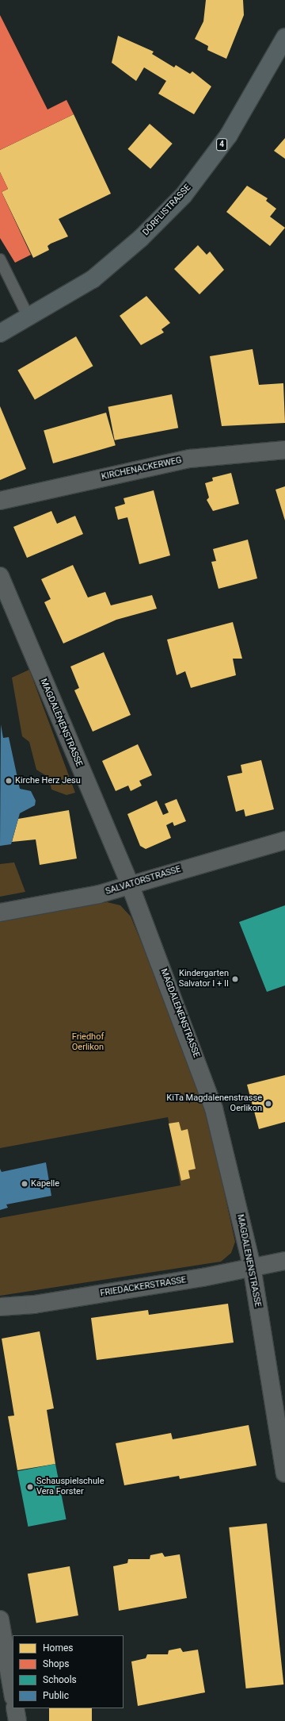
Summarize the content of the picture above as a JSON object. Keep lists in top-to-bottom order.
{
  "streets": {
    "main road": ["4", "DÖRFLISTRASSE"],
    "street": [
      "KIRCHENACKERWEG",
      "MAGDALENENSTRASSE",
      "SALVATORSTRASSE",
      "FRIEDACKERSTRASSE"
    ]
  },
  "crossings": [
    ["MAGDALENENSTRASSE", "SALVATORSTRASSE"],
    ["MAGDALENENSTRASSE", "FRIEDACKERSTRASSE"]
  ],
  "parks": ["Friedhof Oerlikon"],
  "places": [
    "Kirche Herz Jesu",
    "Kindergarten Salvator I + II",
    "KiTa Magdalenenstrasse Oerlikon",
    "Kapelle",
    "Schauspielschule Vera Forster"
  ],
  "legend": [
    "Homes",
    "Shops",
    "Schools",
    "Public"
  ]
}
